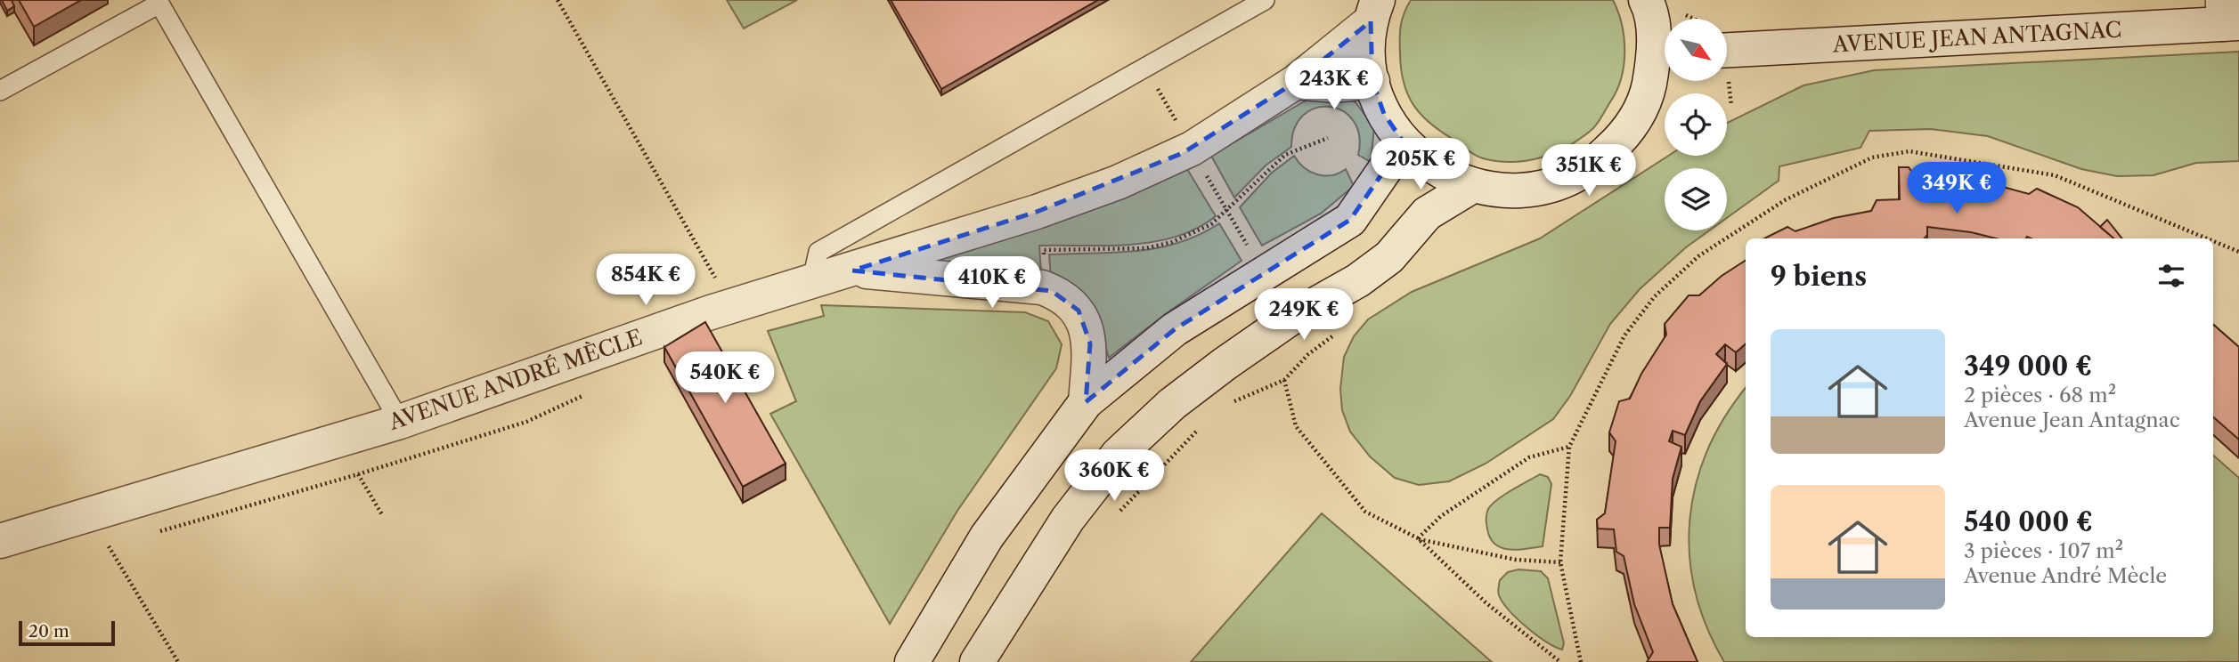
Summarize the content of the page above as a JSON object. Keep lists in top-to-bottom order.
{
  "streets": {
    "main road": ["AVENUE JEAN ANTAGNAC", "AVENUE ANDRÉ MÈCLE"]
  },
  "scale_bar": "20 m",
  "north": "bottom right",
  "page": {
    "price": [
      "243K €",
      "205K €",
      "351K €",
      "349K €",
      "854K €",
      "410K €",
      "249K €",
      "540K €",
      "360K €"
    ],
    "heading": "9 biens",
    "list": [
      {
        "name": "349 000 €",
        "note": "2 pièces · 68 m² · Avenue Jean Antagnac"
      },
      {
        "name": "540 000 €",
        "note": "3 pièces · 107 m² · Avenue André Mècle"
      }
    ],
    "scale": "20 m"
  }
}
